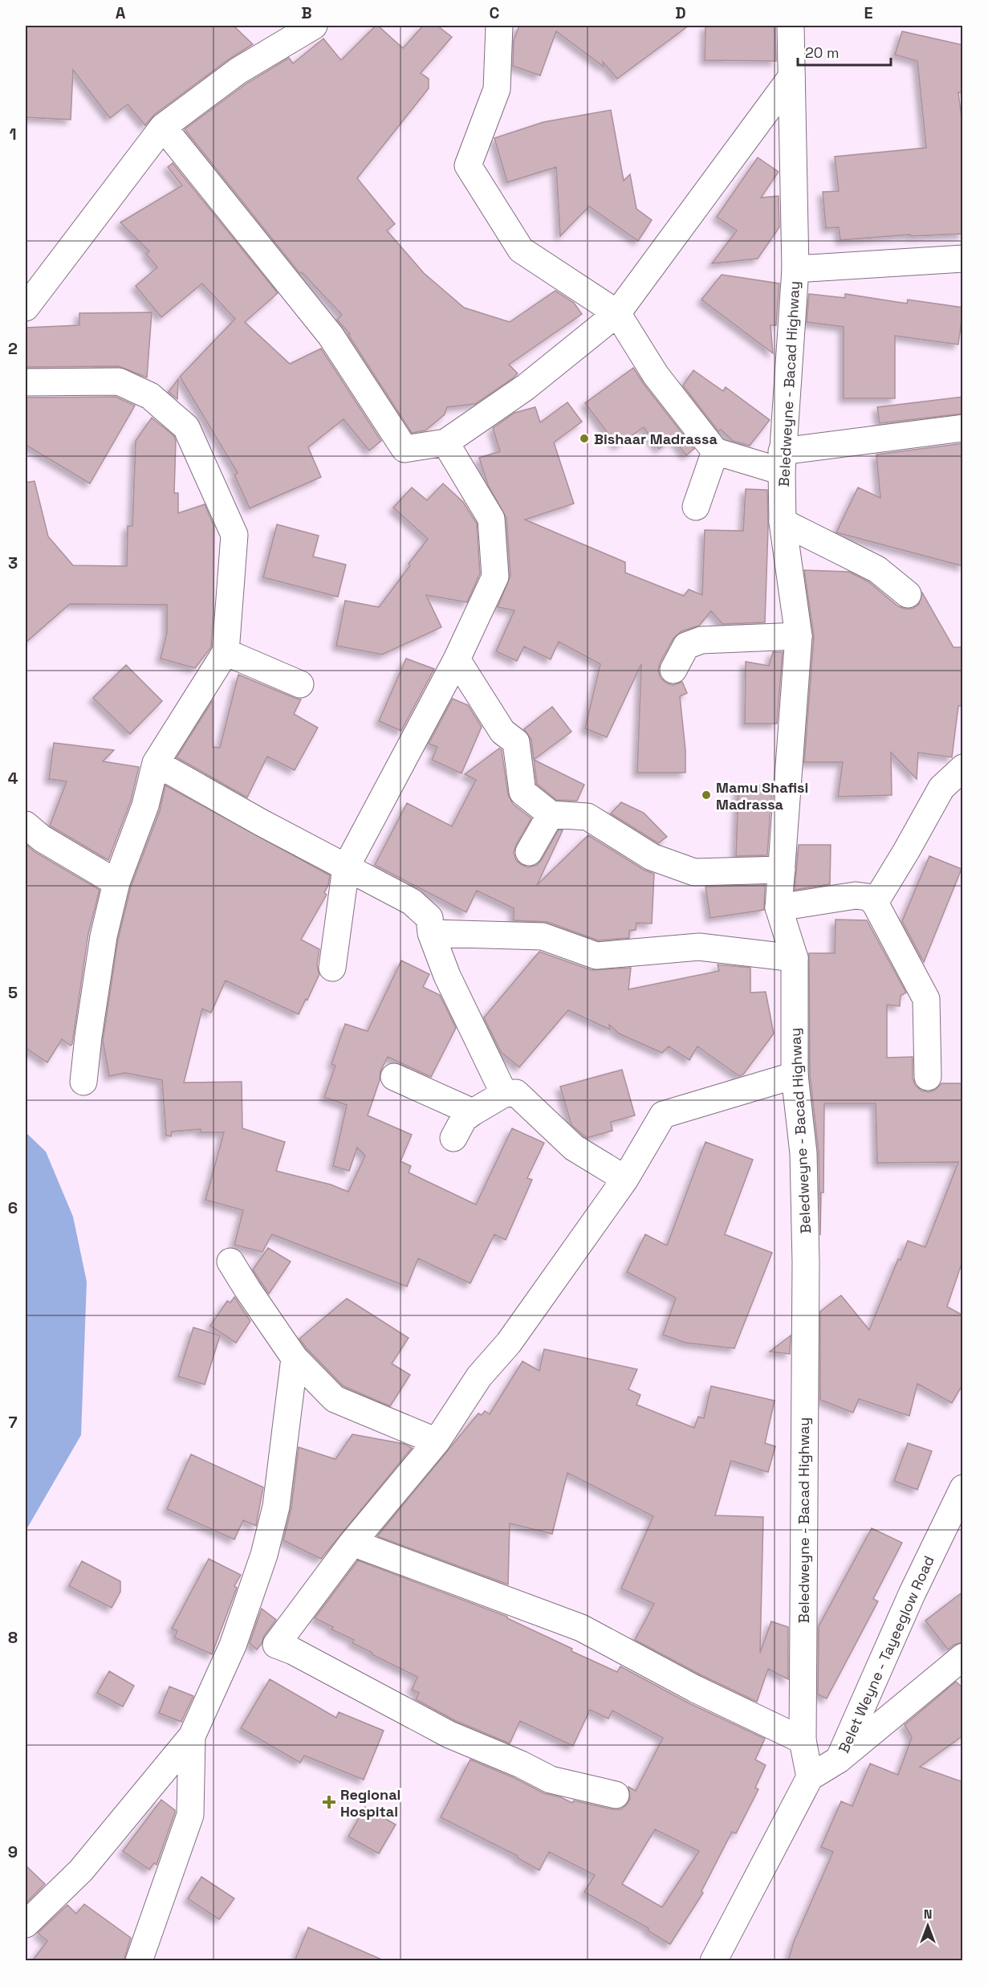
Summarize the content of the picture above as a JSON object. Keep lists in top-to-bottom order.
{
  "streets": {
    "street": ["Beledweyne - Bacad Highway", "Belet Weyne - Tayeeglow Road"]
  },
  "crossings": [
    ["Beledweyne - Bacad Highway", "Belet Weyne - Tayeeglow Road"]
  ],
  "places": {
    "other": ["Bishaar Madrassa", "Mamu Shafisi Madrassa"],
    "health": ["Regional Hospital"]
  },
  "scale_bar": "20 m",
  "north": "top",
  "grid": {
    "columns": [
      "A",
      "B",
      "C",
      "D",
      "E"
    ],
    "rows": [
      "1",
      "2",
      "3",
      "4",
      "5",
      "6",
      "7",
      "8",
      "9"
    ]
  }
}
